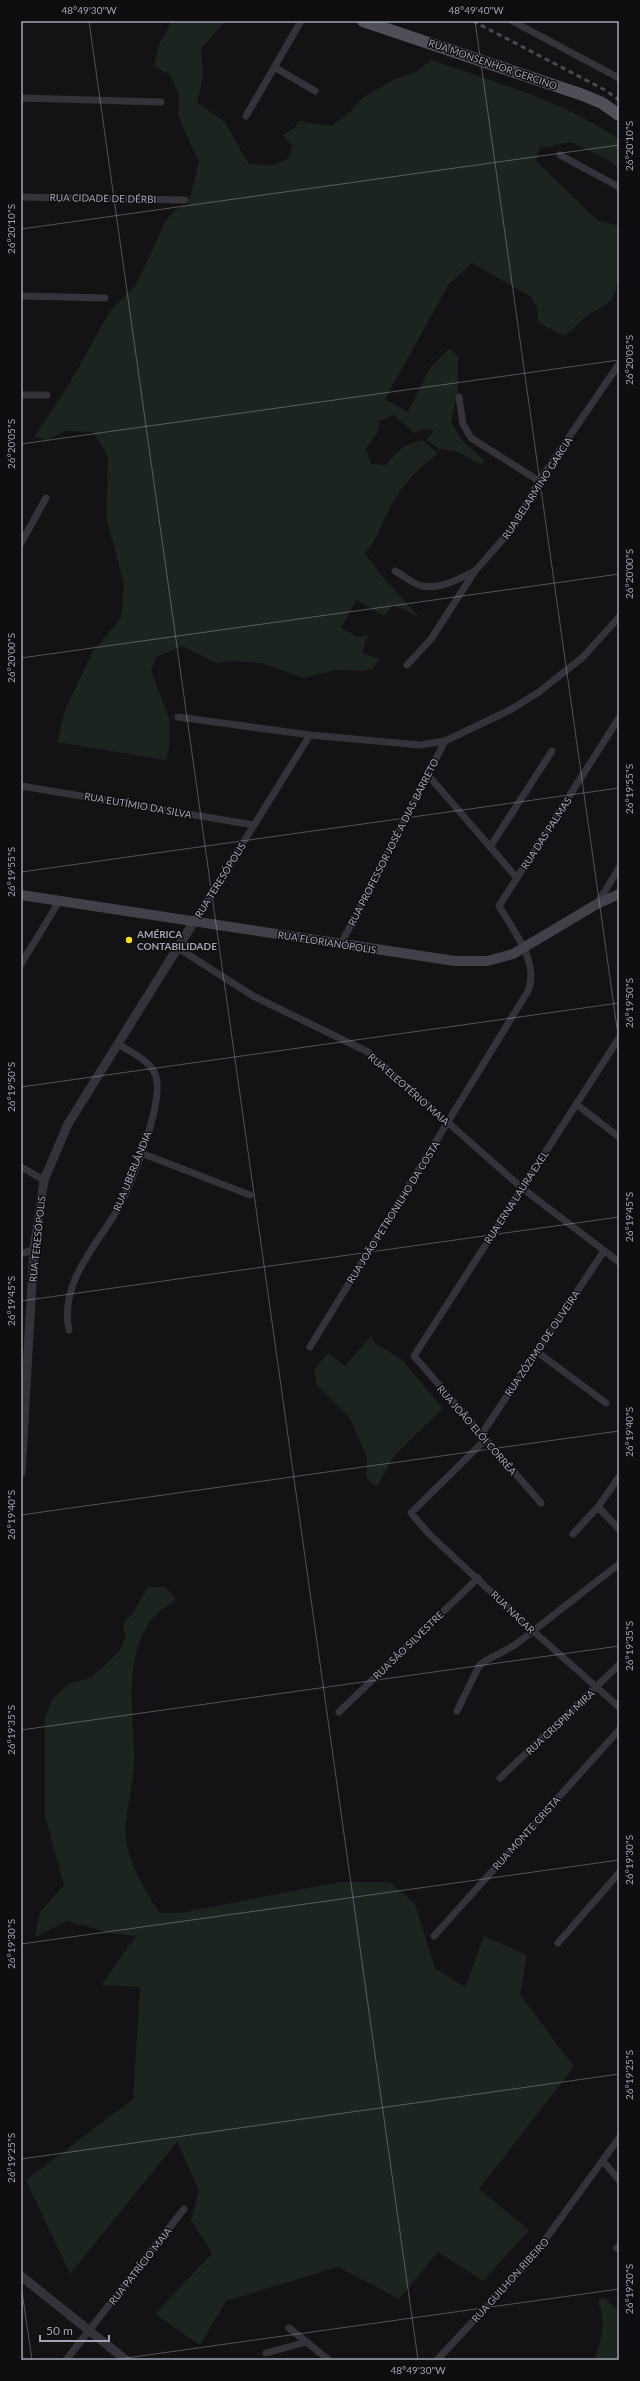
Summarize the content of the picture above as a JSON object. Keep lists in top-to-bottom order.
{
  "streets": {
    "main road": ["RUA MONSENHOR GERCINO", "RUA FLORIANÓPOLIS"],
    "street": [
      "RUA CIDADE DE DÉRBI",
      "RUA BELARMINO GARCIA",
      "RUA EUTÍMIO DA SILVA",
      "RUA DAS PALMAS",
      "RUA PROFESSOR JOSÉ A DIAS BARRETO",
      "RUA TERESÓPOLIS",
      "RUA ELEOTÉRIO MAIA",
      "RUA UBERLÂNDIA",
      "RUA ERNA LAURA EXEL",
      "RUA JOÃO PETRONILHO DA COSTA",
      "RUA ZÓZIMO DE OLIVEIRA",
      "RUA JOÃO ELÓI CORRÊA",
      "RUA NACAR",
      "RUA SÃO SILVESTRE",
      "RUA CRISPIM MIRA",
      "RUA MONTE CRISTA",
      "RUA PATRÍCIO MAIA",
      "RUA GUILHON RIBEIRO"
    ]
  },
  "crossings": [
    ["RUA EUTÍMIO DA SILVA", "RUA TERESÓPOLIS"],
    ["RUA DAS PALMAS", "RUA FLORIANÓPOLIS"],
    ["RUA DAS PALMAS", "RUA JOÃO PETRONILHO DA COSTA"],
    ["RUA PROFESSOR JOSÉ A DIAS BARRETO", "RUA FLORIANÓPOLIS"],
    ["RUA TERESÓPOLIS", "RUA FLORIANÓPOLIS"],
    ["RUA TERESÓPOLIS", "RUA ELEOTÉRIO MAIA"],
    ["RUA TERESÓPOLIS", "RUA UBERLÂNDIA"],
    ["RUA FLORIANÓPOLIS", "RUA JOÃO PETRONILHO DA COSTA"],
    ["RUA ELEOTÉRIO MAIA", "RUA ERNA LAURA EXEL"],
    ["RUA ELEOTÉRIO MAIA", "RUA JOÃO PETRONILHO DA COSTA"],
    ["RUA ELEOTÉRIO MAIA", "RUA ZÓZIMO DE OLIVEIRA"],
    ["RUA ERNA LAURA EXEL", "RUA JOÃO ELÓI CORRÊA"],
    ["RUA ZÓZIMO DE OLIVEIRA", "RUA JOÃO ELÓI CORRÊA"],
    ["RUA ZÓZIMO DE OLIVEIRA", "RUA NACAR"],
    ["RUA NACAR", "RUA SÃO SILVESTRE"],
    ["RUA NACAR", "RUA CRISPIM MIRA"]
  ],
  "places": ["AMÉRICA CONTABILIDADE"],
  "scale_bar": "50 m",
  "coordinates": [
    "48°49'30\"W",
    "48°49'40\"W",
    "26°20'10\"S",
    "26°20'05\"S",
    "26°20'00\"S",
    "26°19'55\"S",
    "26°19'50\"S",
    "26°19'45\"S",
    "26°19'40\"S",
    "26°19'35\"S",
    "26°19'30\"S",
    "26°19'25\"S",
    "26°19'20\"S"
  ]
}
